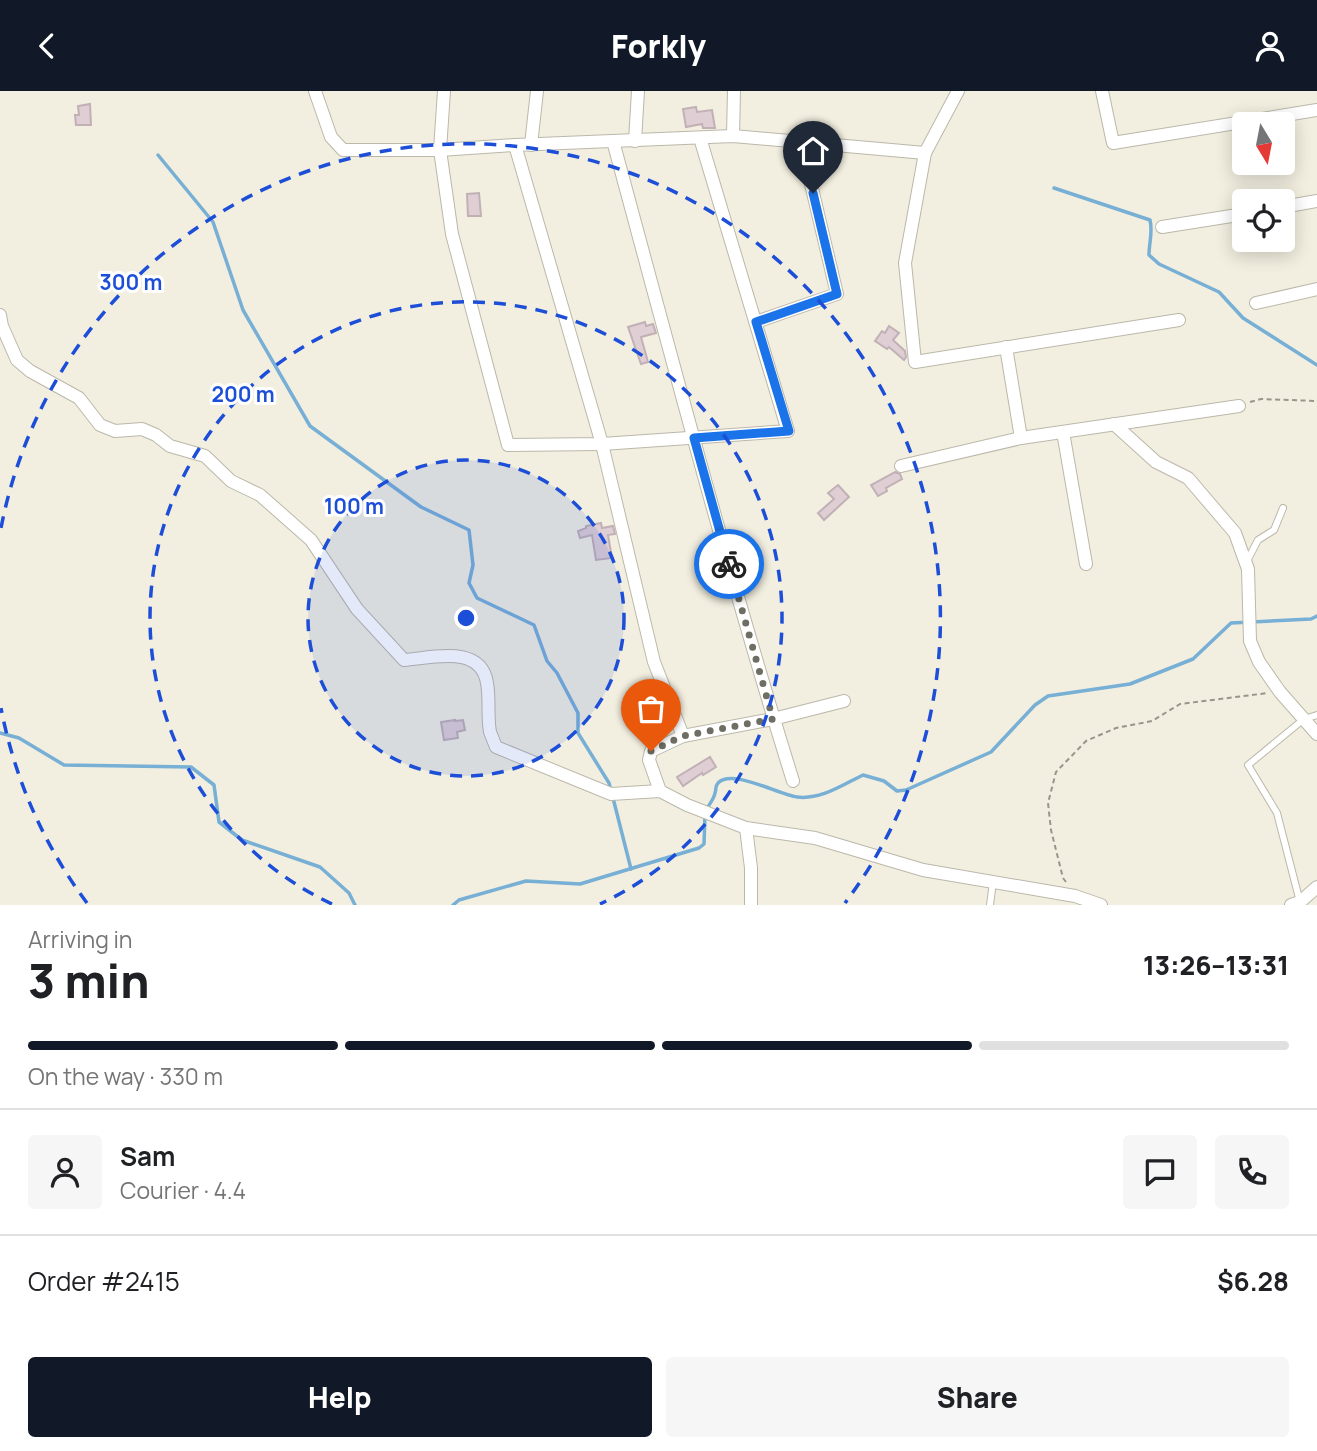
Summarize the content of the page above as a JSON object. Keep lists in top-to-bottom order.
{
  "north": "bottom",
  "page": {
    "header": "Forkly",
    "heading": ["3 min", "Arriving in", "13:26–13:31"],
    "panel": [
      "Sam",
      "Courier · 4.4",
      "Order #2415",
      "$6.28"
    ],
    "bar": "On the way · 330 m",
    "buttons": ["Help", "Share"]
  },
  "rings": ["300 m", "200 m", "100 m"]
}
